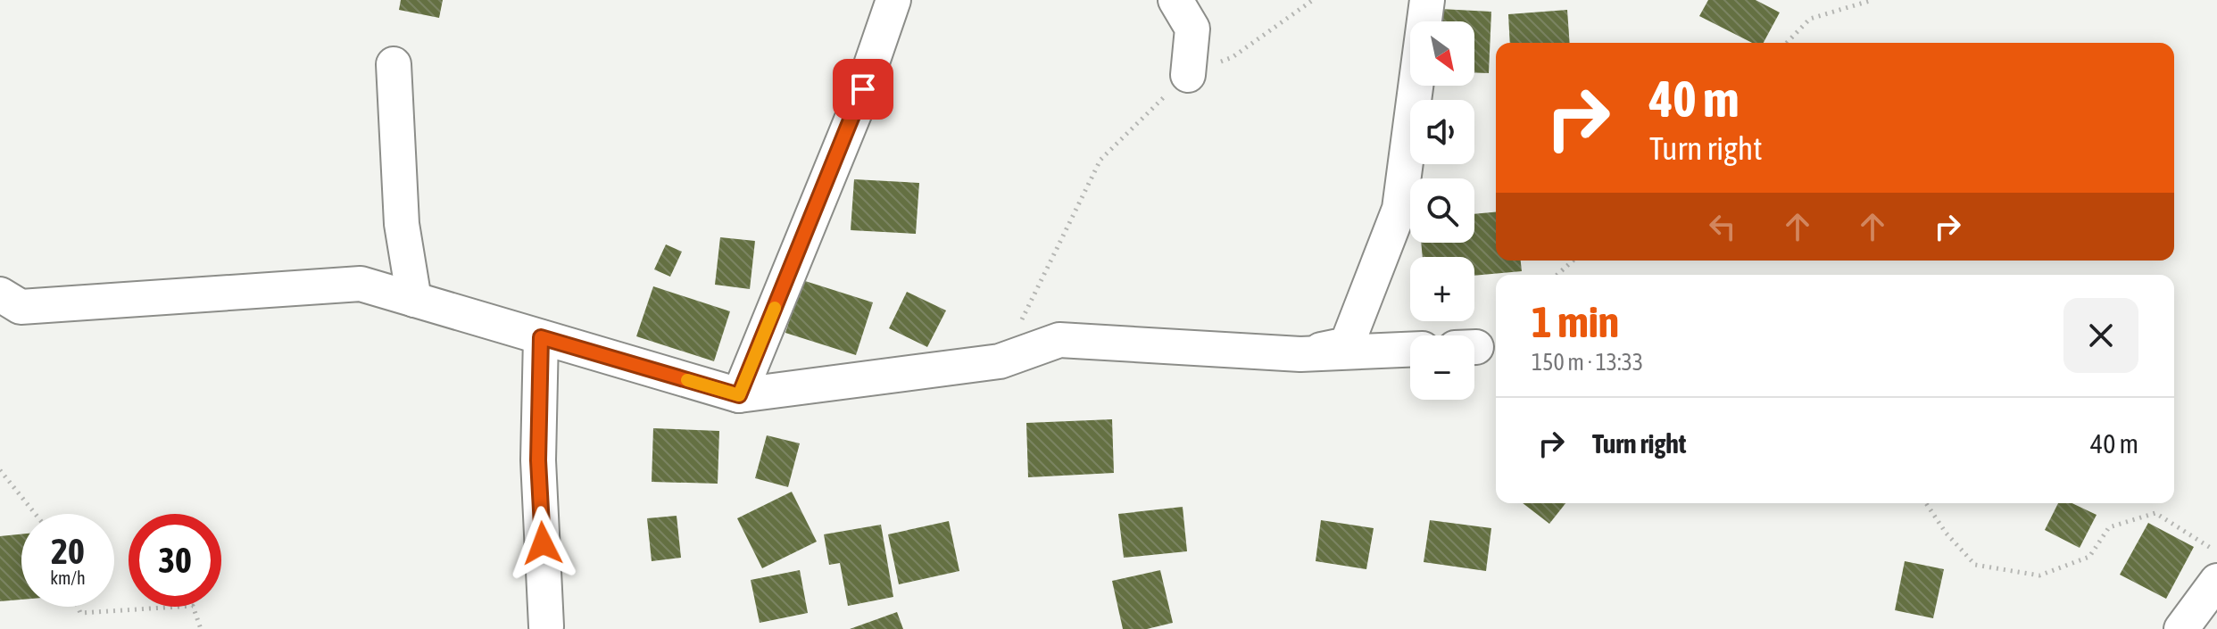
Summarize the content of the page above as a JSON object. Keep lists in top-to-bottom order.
{
  "north": "bottom right",
  "page": {
    "map_buttons": ["+", "−"],
    "turn": ["40 m", "Turn right"],
    "heading": ["1 min", "150 m · 13:33"],
    "list": [
      {
        "name": "Turn right",
        "value": "40 m"
      }
    ],
    "speed": "20 km/h",
    "limit": "30"
  }
}
